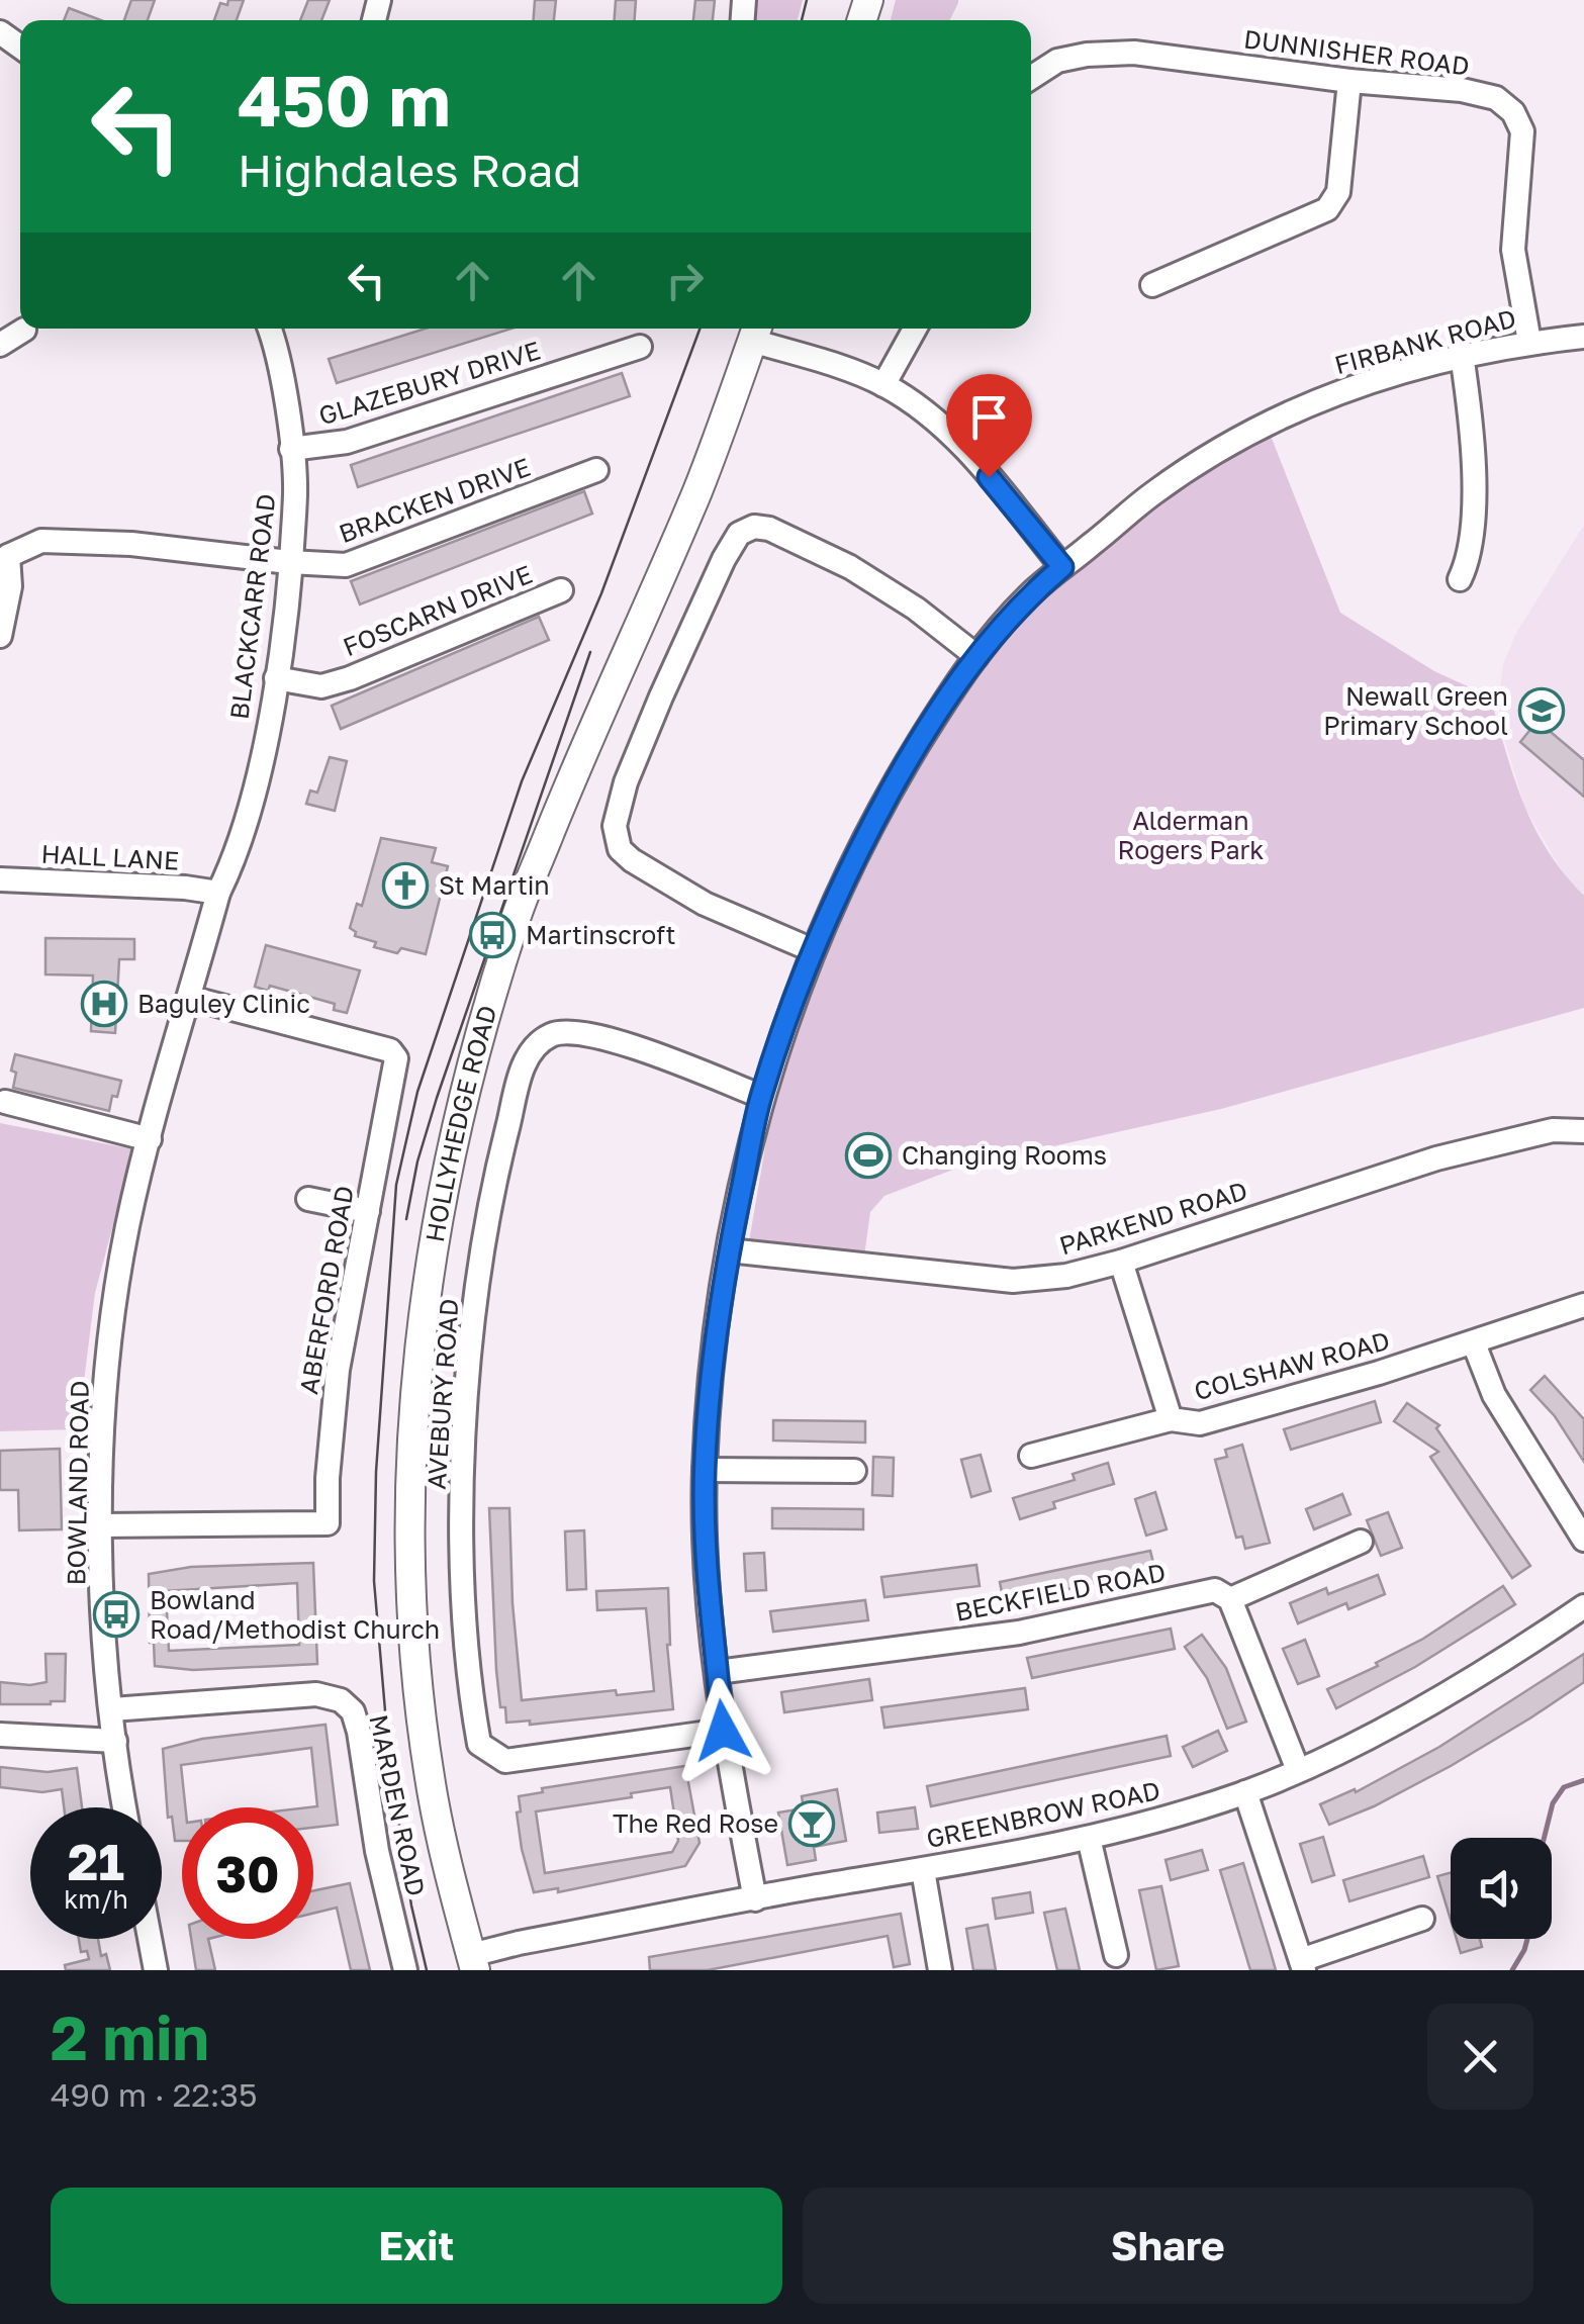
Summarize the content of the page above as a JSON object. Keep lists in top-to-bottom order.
{
  "streets": {
    "street": [
      "DUNNISHER ROAD",
      "FIRBANK ROAD",
      "GLAZEBURY DRIVE",
      "BRACKEN DRIVE",
      "BLACKCARR ROAD",
      "FOSCARN DRIVE",
      "HALL LANE",
      "HOLLYHEDGE ROAD",
      "PARKEND ROAD",
      "ABERFORD ROAD",
      "COLSHAW ROAD",
      "AVEBURY ROAD",
      "BOWLAND ROAD",
      "BECKFIELD ROAD",
      "MARDEN ROAD",
      "GREENBROW ROAD"
    ]
  },
  "crossings": [
    ["DUNNISHER ROAD", "FIRBANK ROAD"],
    ["FIRBANK ROAD", "PARKEND ROAD"],
    ["FIRBANK ROAD", "AVEBURY ROAD"],
    ["FIRBANK ROAD", "BECKFIELD ROAD"],
    ["FIRBANK ROAD", "GREENBROW ROAD"],
    ["GLAZEBURY DRIVE", "BLACKCARR ROAD"],
    ["BRACKEN DRIVE", "BLACKCARR ROAD"],
    ["BLACKCARR ROAD", "FOSCARN DRIVE"],
    ["BLACKCARR ROAD", "HALL LANE"],
    ["BLACKCARR ROAD", "BOWLAND ROAD"],
    ["HALL LANE", "BOWLAND ROAD"],
    ["HOLLYHEDGE ROAD", "GREENBROW ROAD"],
    ["PARKEND ROAD", "COLSHAW ROAD"],
    ["ABERFORD ROAD", "BOWLAND ROAD"],
    ["BOWLAND ROAD", "MARDEN ROAD"]
  ],
  "parks": ["Alderman Rogers Park"],
  "places": {
    "school or university": ["Newall Green Primary School"],
    "church": ["St Martin"],
    "bus stop": ["Martinscroft", "Bowland Road/Methodist Church"],
    "hospital": ["Baguley Clinic"],
    "sports": ["Changing Rooms"],
    "bar": ["The Red Rose"]
  },
  "page": {
    "turn": ["450 m", "Highdales Road"],
    "speed": "21 km/h",
    "limit": "30",
    "heading": ["2 min", "490 m · 22:35"],
    "buttons": ["Exit", "Share"]
  }
}
